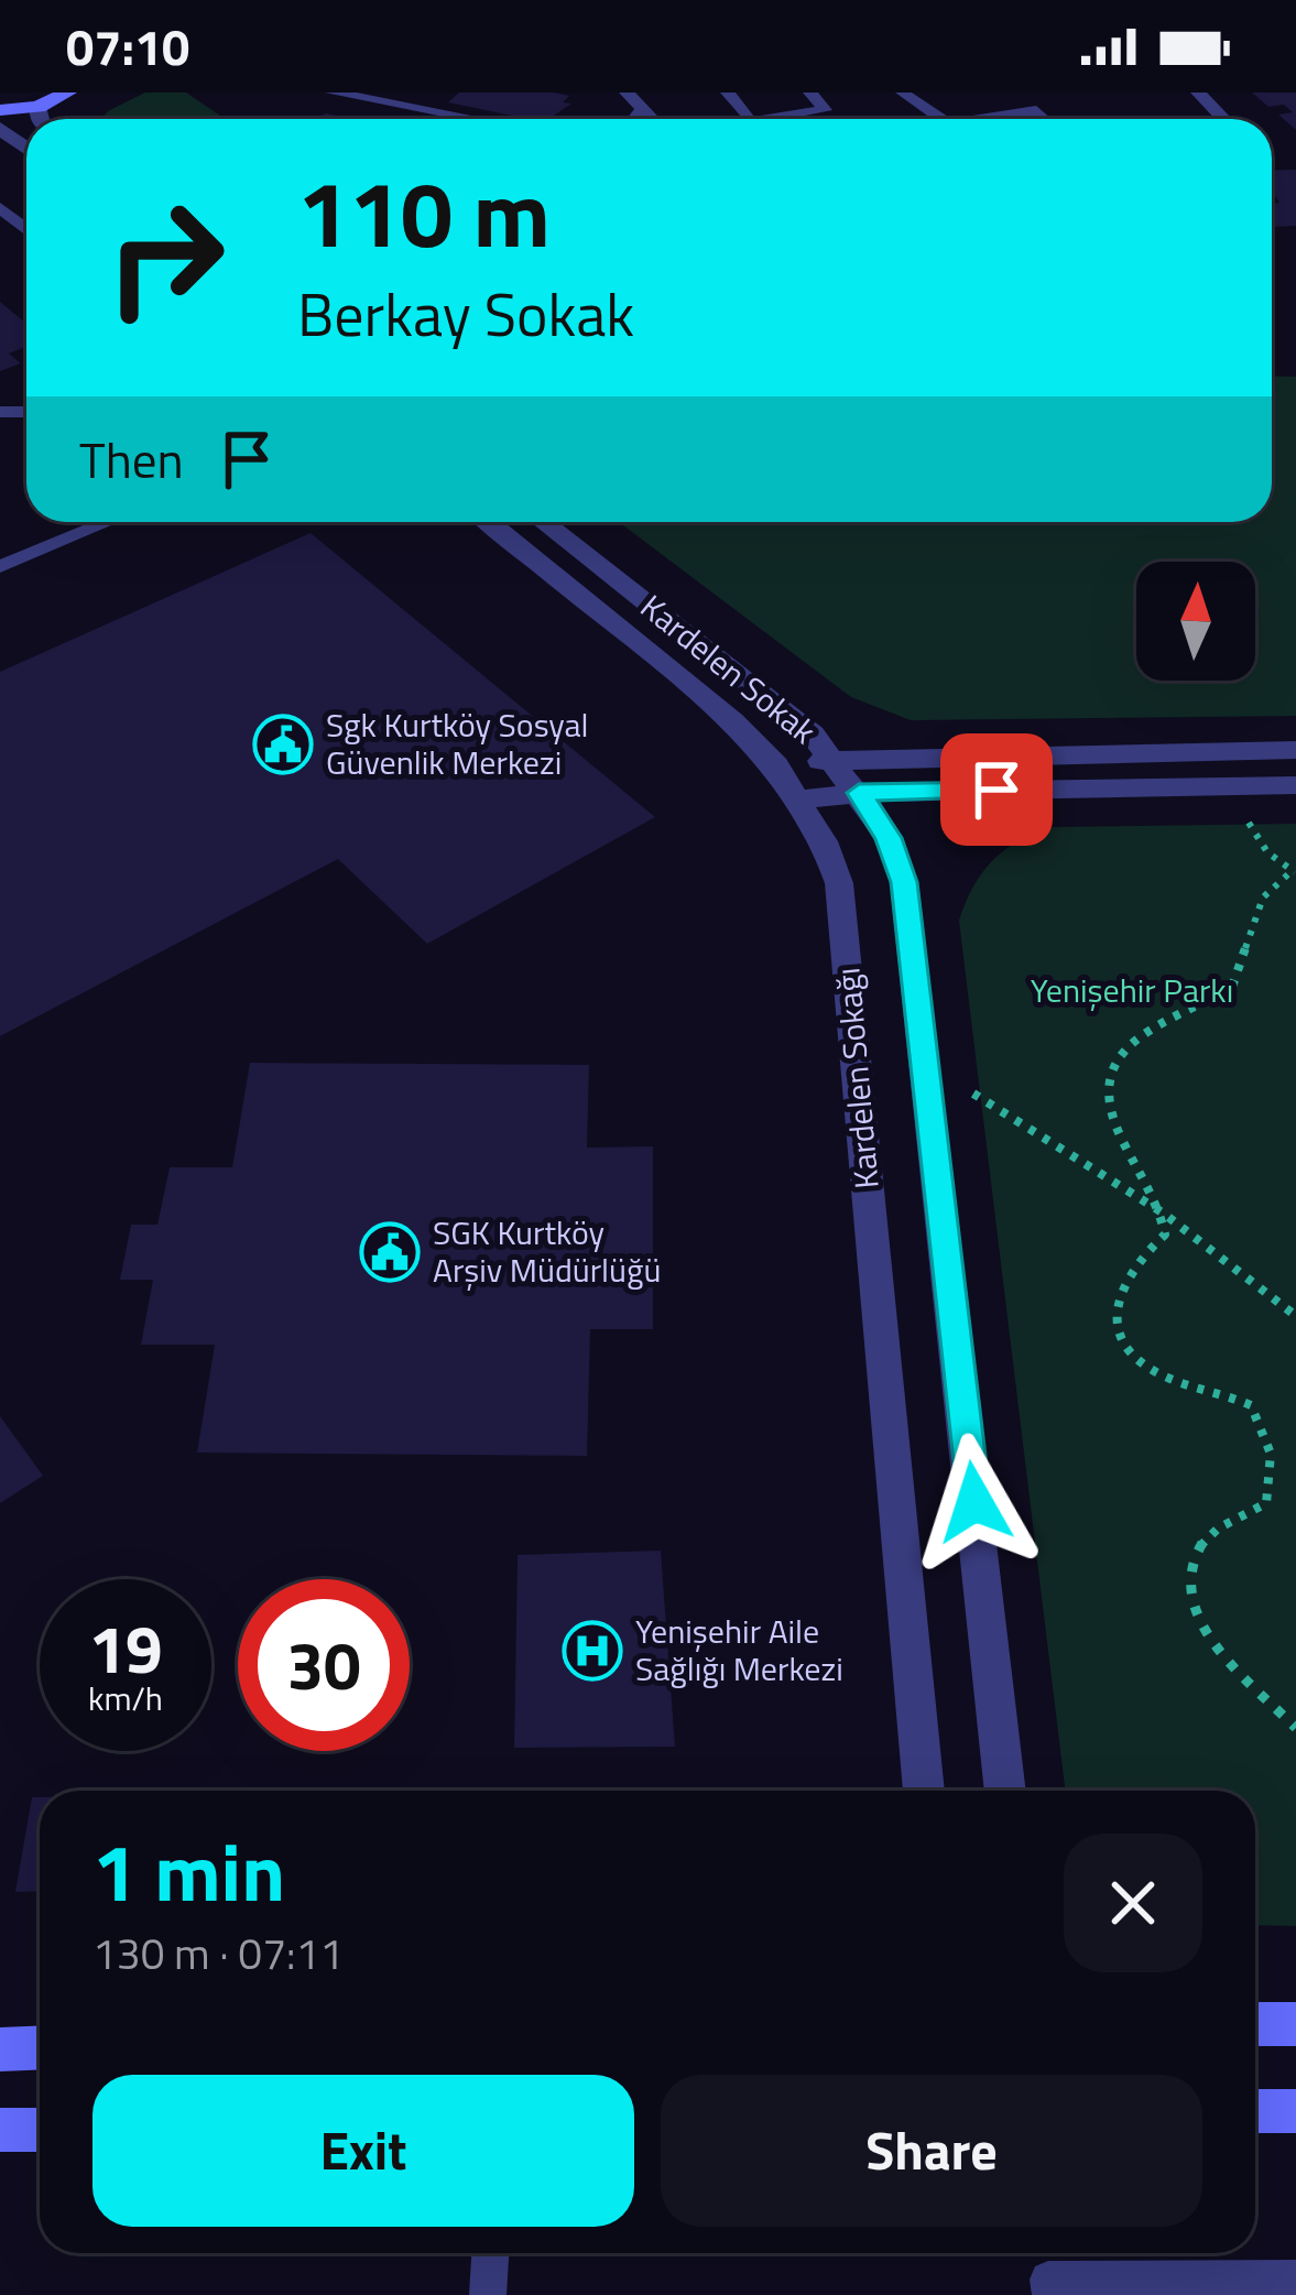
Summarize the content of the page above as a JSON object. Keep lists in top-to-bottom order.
{
  "streets": {
    "street": ["Kardelen Sokak", "Kardelen Sokağı"]
  },
  "parks": ["Yenişehir Parkı"],
  "places": {
    "public building": ["Sgk Kurtköy Sosyal Güvenlik Merkezi", "SGK Kurtköy Arşiv Müdürlüğü"],
    "hospital": ["Yenişehir Aile Sağlığı Merkezi"]
  },
  "north": "top",
  "page": {
    "status": "07:10",
    "turn": ["110 m", "Berkay Sokak"],
    "then": "Then",
    "speed": "19 km/h",
    "limit": "30",
    "heading": ["1 min", "130 m · 07:11"],
    "buttons": ["Exit", "Share"]
  }
}
